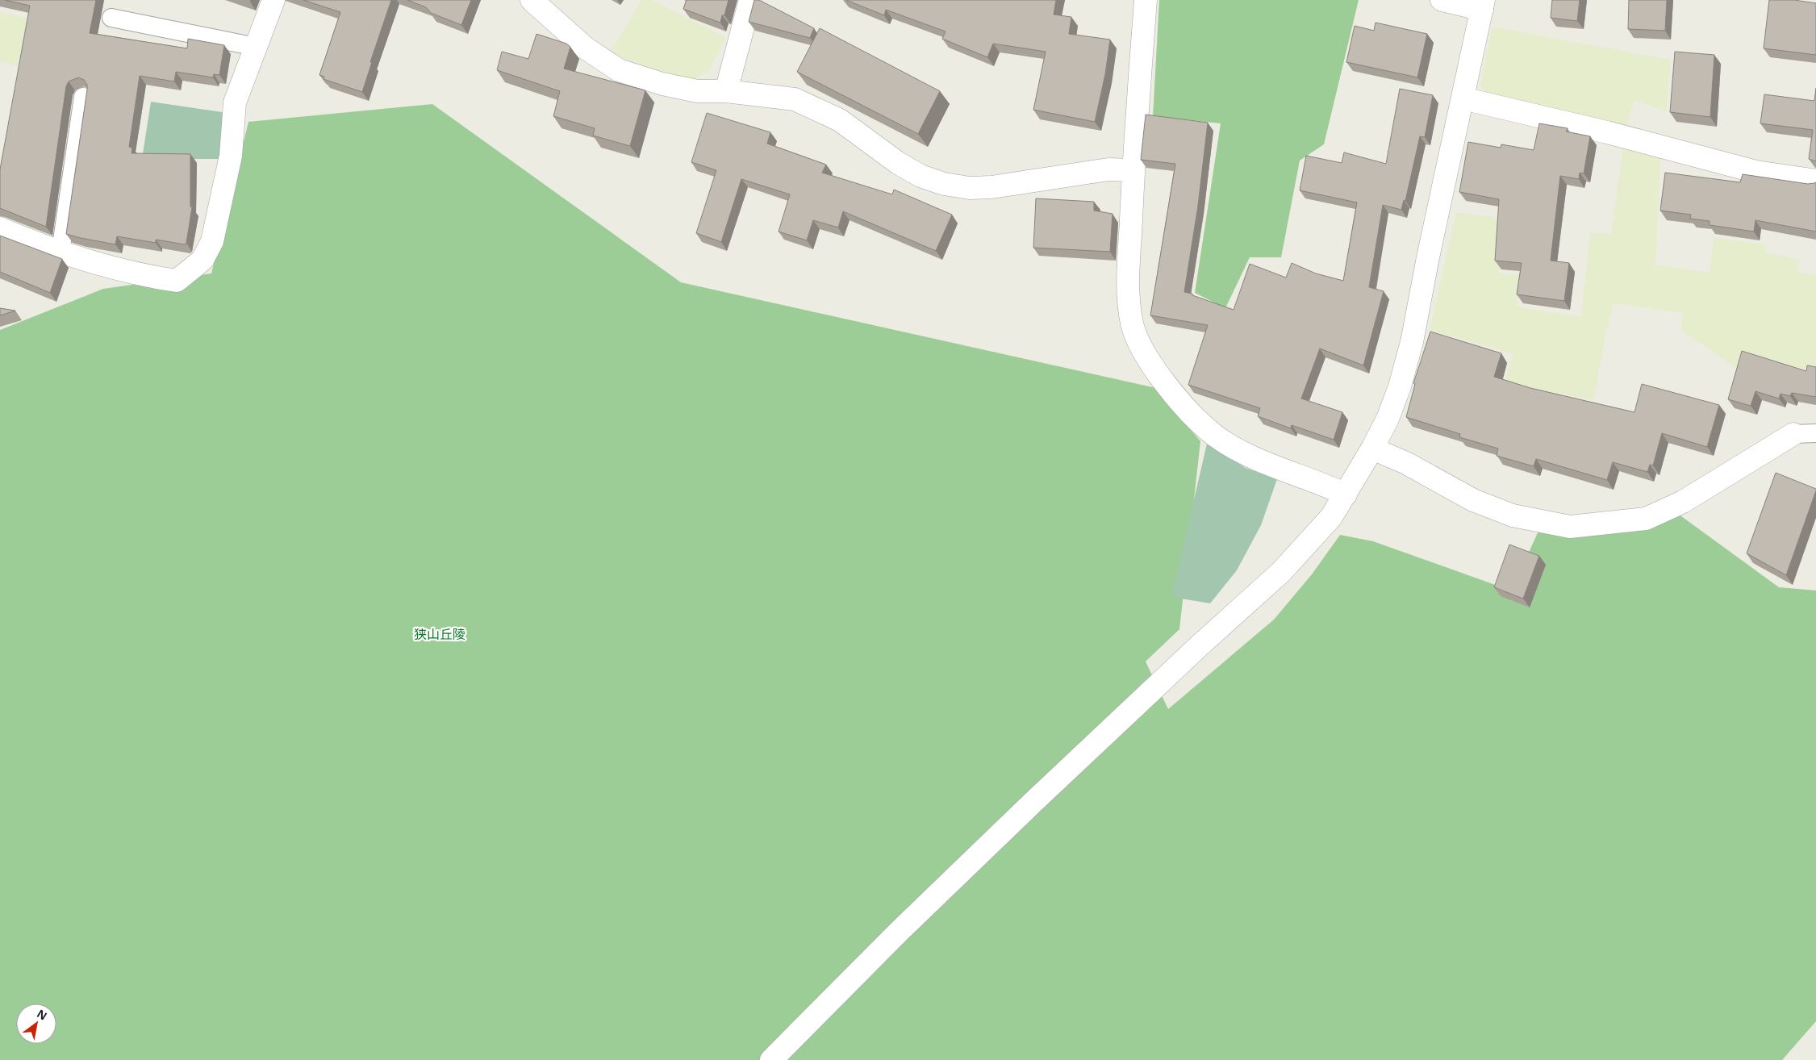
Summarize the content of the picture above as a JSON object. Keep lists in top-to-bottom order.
{
  "parks": ["狭山丘陵"],
  "north": "top right"
}
